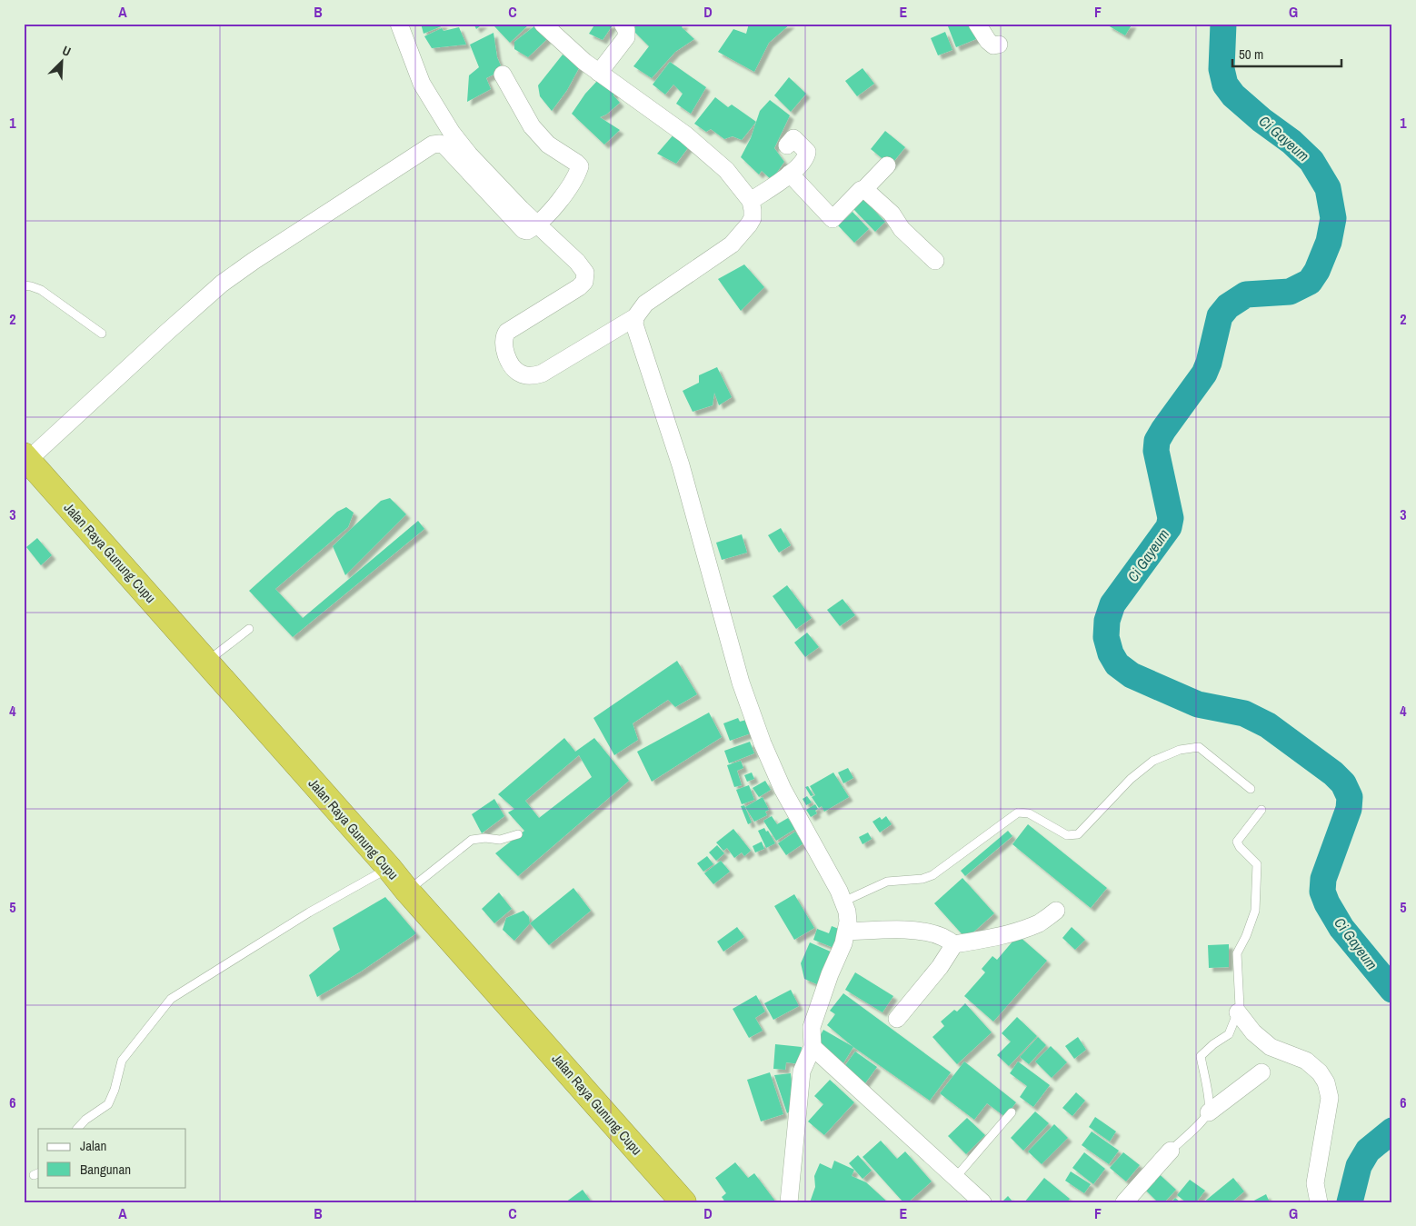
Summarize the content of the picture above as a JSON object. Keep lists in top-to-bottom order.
{
  "streets": {
    "highway": ["Jalan Raya Gunung Cupu"]
  },
  "water": ["Ci Gayeum"],
  "legend": ["Jalan", "Bangunan"],
  "scale_bar": "50 m",
  "north": "top right",
  "grid": {
    "columns": [
      "A",
      "B",
      "C",
      "D",
      "E",
      "F",
      "G"
    ],
    "rows": [
      "1",
      "2",
      "3",
      "4",
      "5",
      "6"
    ]
  }
}
